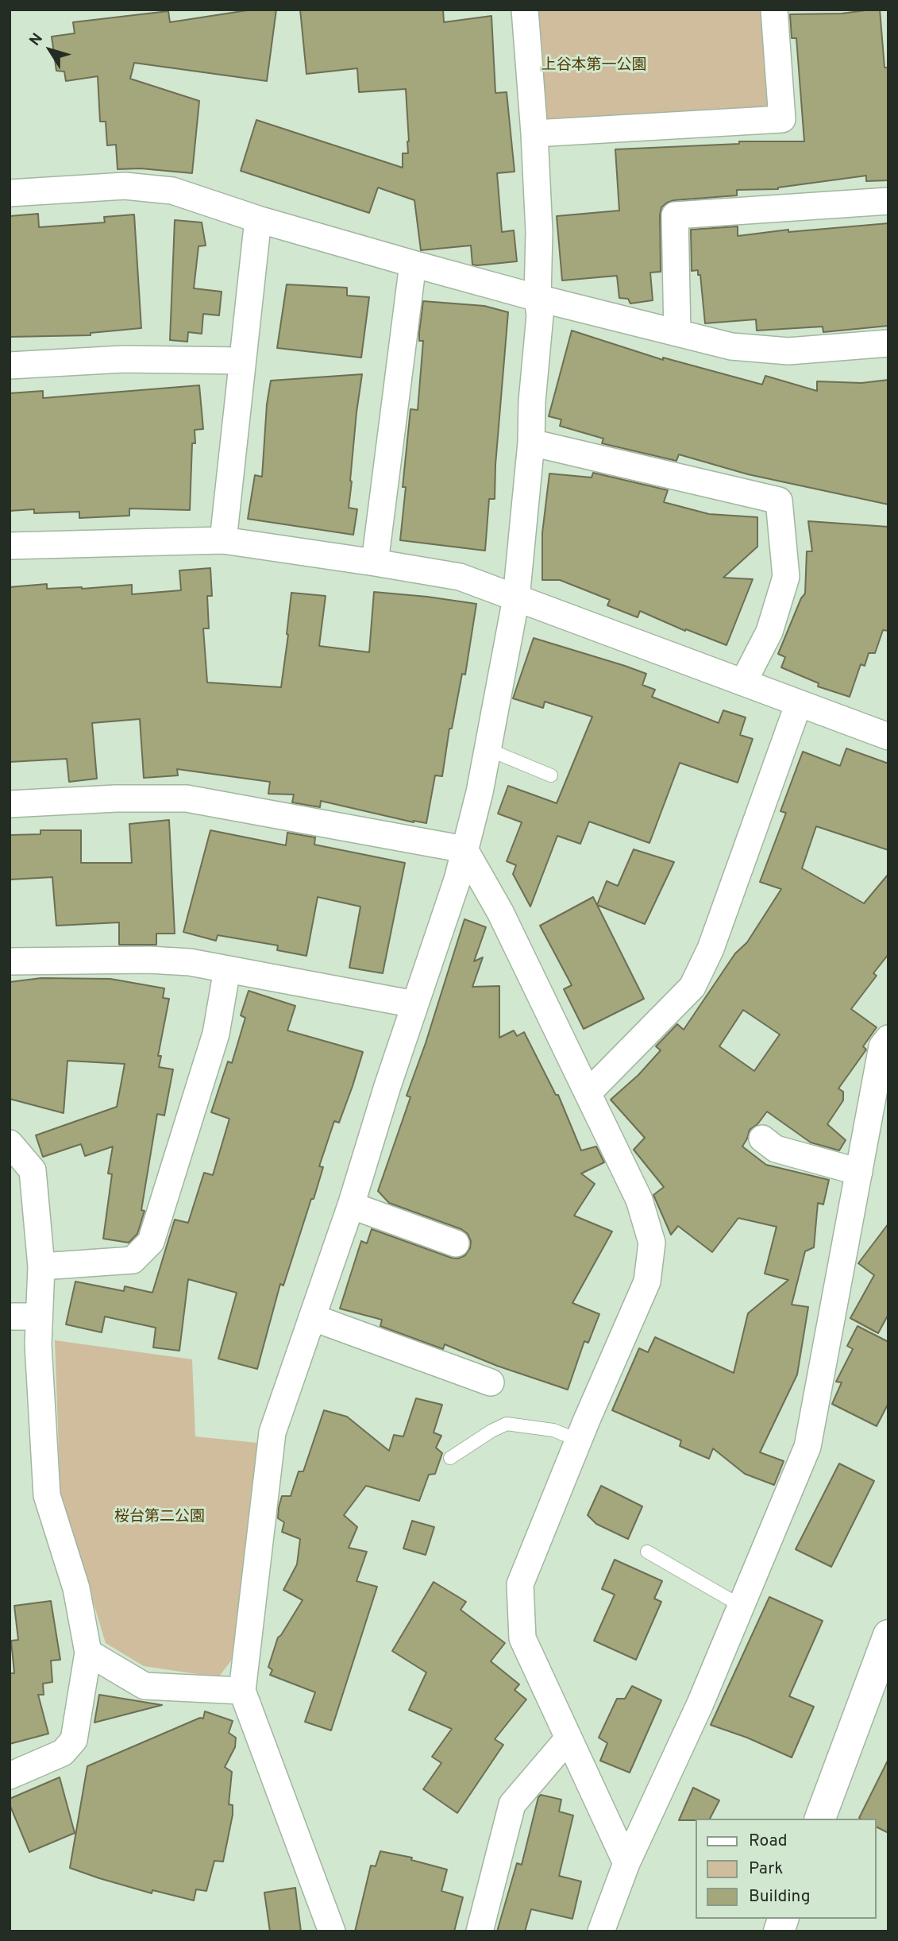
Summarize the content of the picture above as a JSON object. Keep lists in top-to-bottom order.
{
  "parks": ["上谷本第一公園", "桜台第二公園"],
  "legend": ["Road", "Park", "Building"],
  "north": "top left"
}
